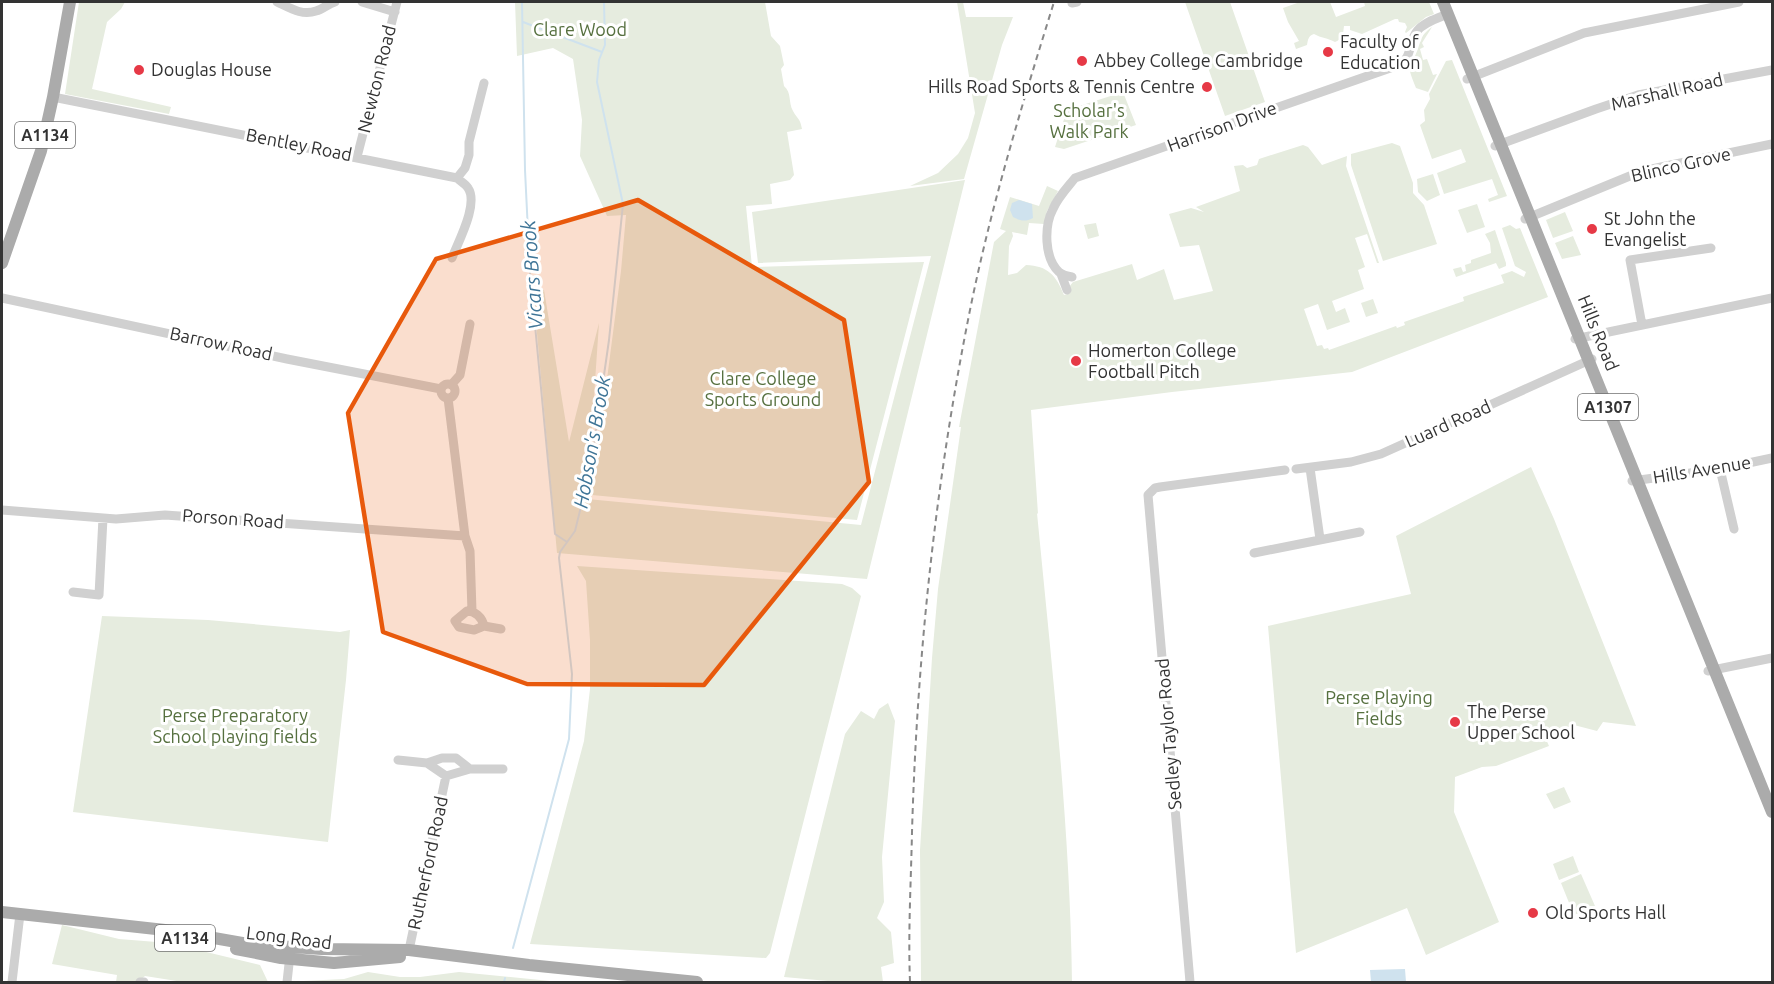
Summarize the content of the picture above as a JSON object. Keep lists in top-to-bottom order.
{
  "streets": {
    "main road": [
      "A1134",
      "Hills Road",
      "A1307",
      "Long Road"
    ],
    "street": [
      "Newton Road",
      "Marshall Road",
      "Harrison Drive",
      "Bentley Road",
      "Blinco Grove",
      "Barrow Road",
      "Luard Road",
      "Hills Avenue",
      "Porson Road",
      "Sedley Taylor Road",
      "Rutherford Road"
    ]
  },
  "crossings": [
    ["Newton Road", "Bentley Road"],
    ["Marshall Road", "Hills Road"],
    ["Harrison Drive", "Hills Road"],
    ["A1134", "Bentley Road"],
    ["Blinco Grove", "Hills Road"],
    ["Hills Road", "Luard Road"],
    ["Hills Road", "Hills Avenue"],
    ["Rutherford Road", "Long Road"]
  ],
  "water": ["Vicars Brook", "Hobson's Brook"],
  "parks": [
    "Clare Wood",
    "Scholar's Walk Park",
    "Clare College Sports Ground",
    "Perse Playing Fields",
    "Perse Preparatory School playing fields"
  ],
  "places": [
    "Faculty of Education",
    "Abbey College Cambridge",
    "Douglas House",
    "Hills Road Sports & Tennis Centre",
    "St John the Evangelist",
    "Homerton College Football Pitch",
    "The Perse Upper School",
    "Old Sports Hall"
  ]
}
